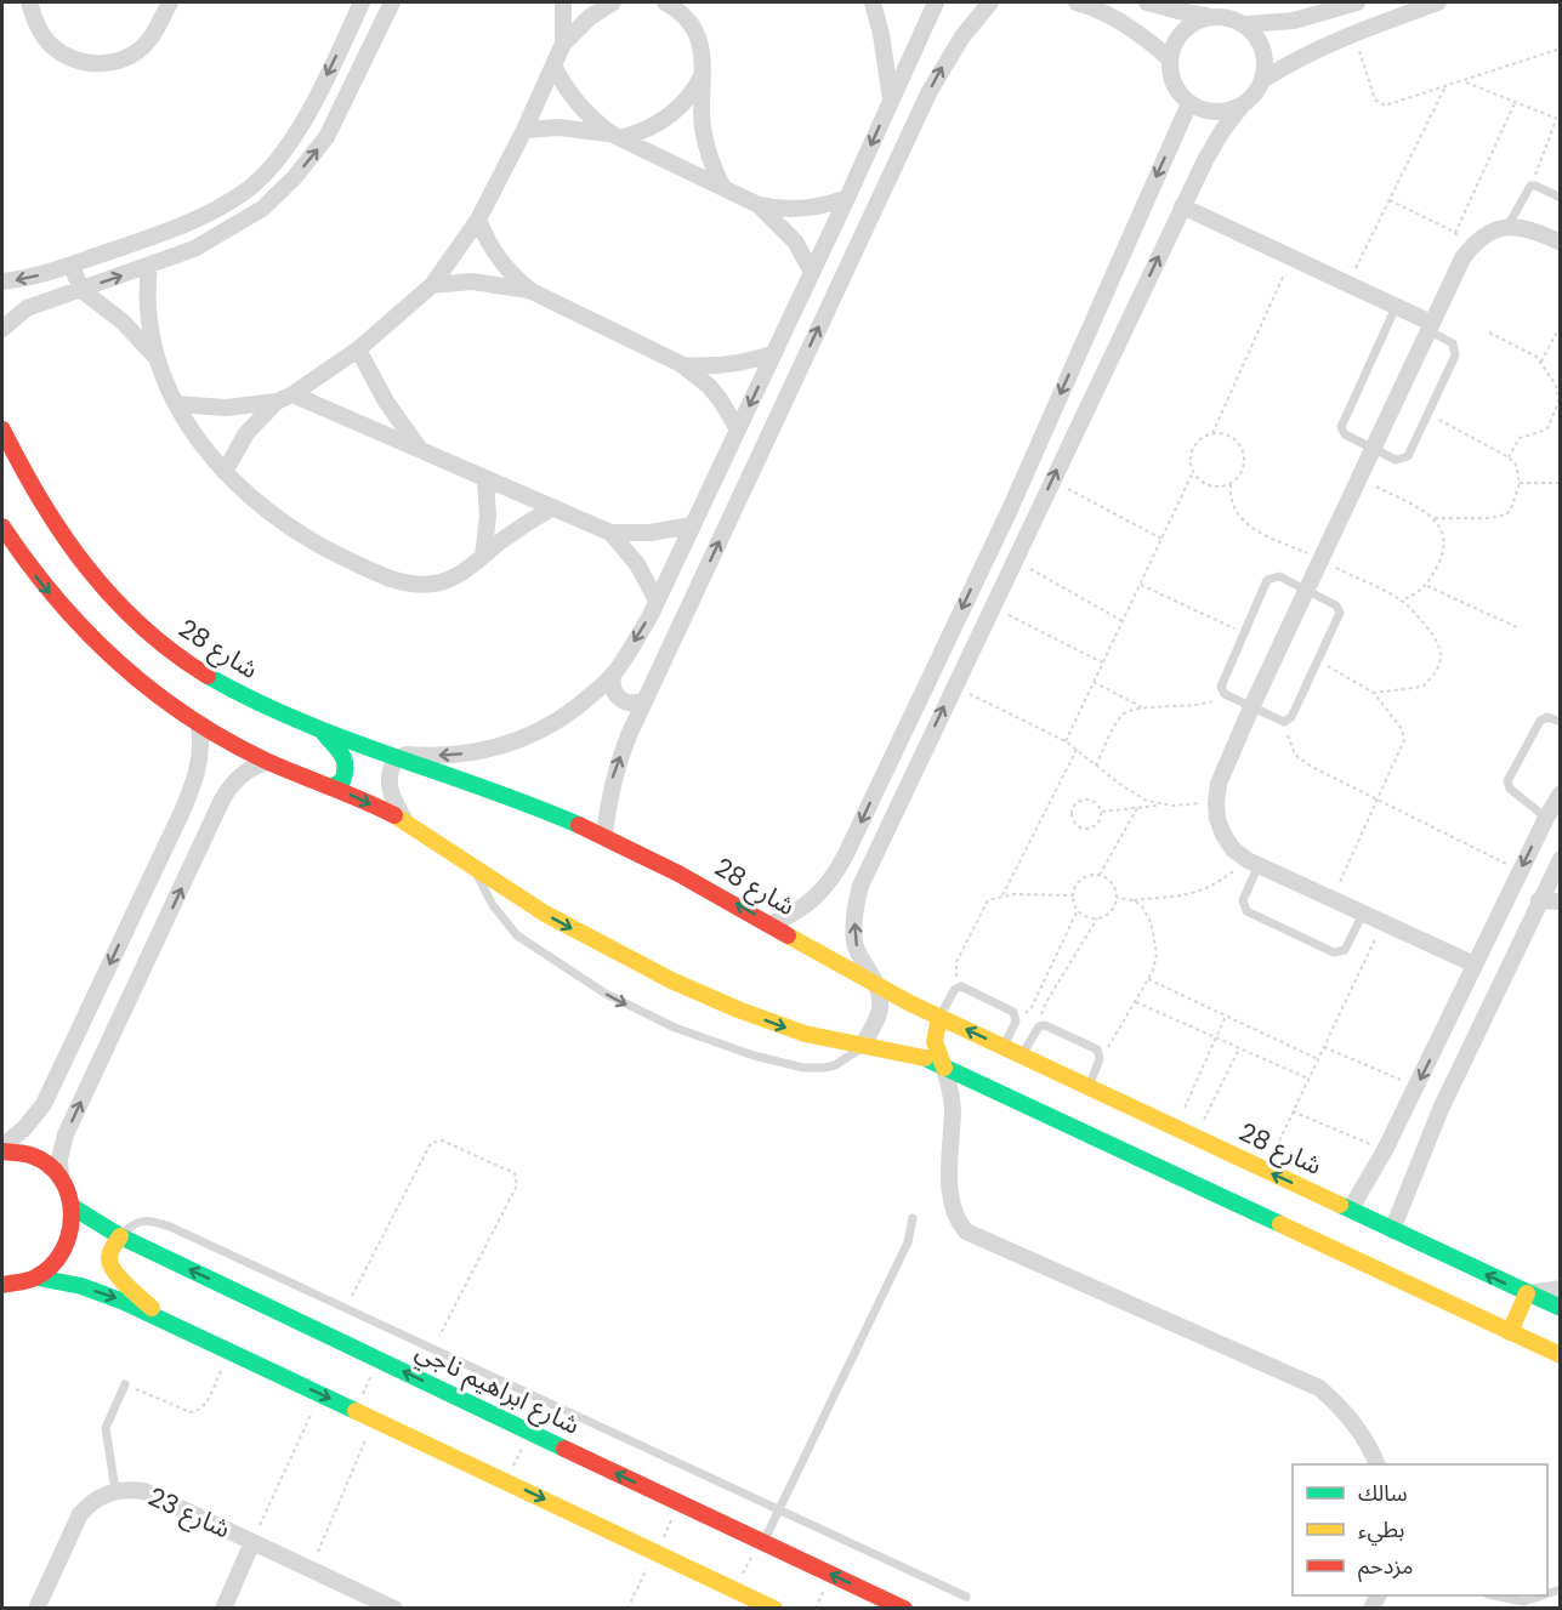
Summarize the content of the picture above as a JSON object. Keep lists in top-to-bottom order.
{
  "streets": {
    "street": ["شارع 28", "شارع ابراهيم ناجي", "شارع 23"]
  },
  "legend": ["سالك", "بطيء", "مزدحم"]
}
